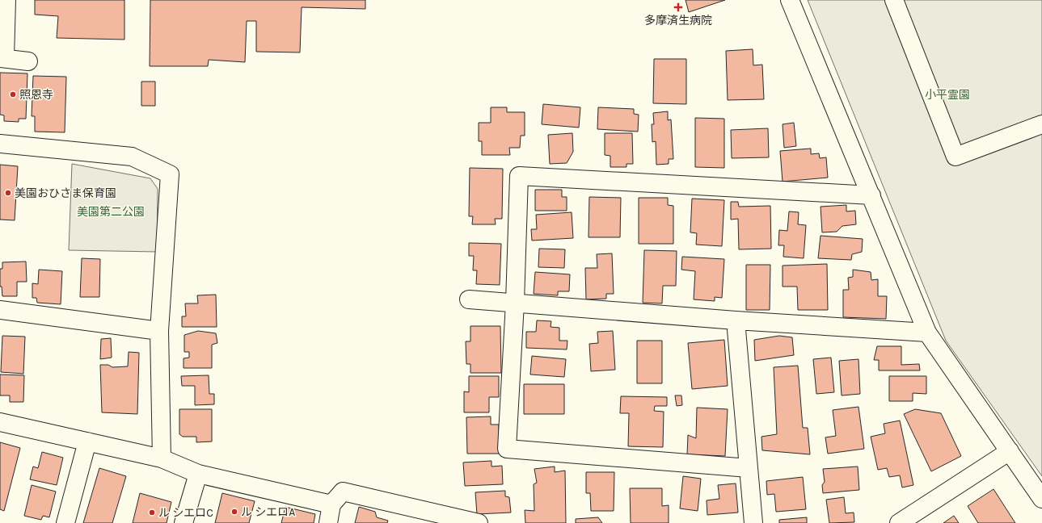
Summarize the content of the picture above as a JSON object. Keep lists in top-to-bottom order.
{
  "parks": ["小平霊園", "美園第二公園"],
  "places": {
    "health": ["多摩済生病院"],
    "other": [
      "照恩寺",
      "美園おひさま保育園",
      "ル シエロA",
      "ル シエロC"
    ]
  }
}
